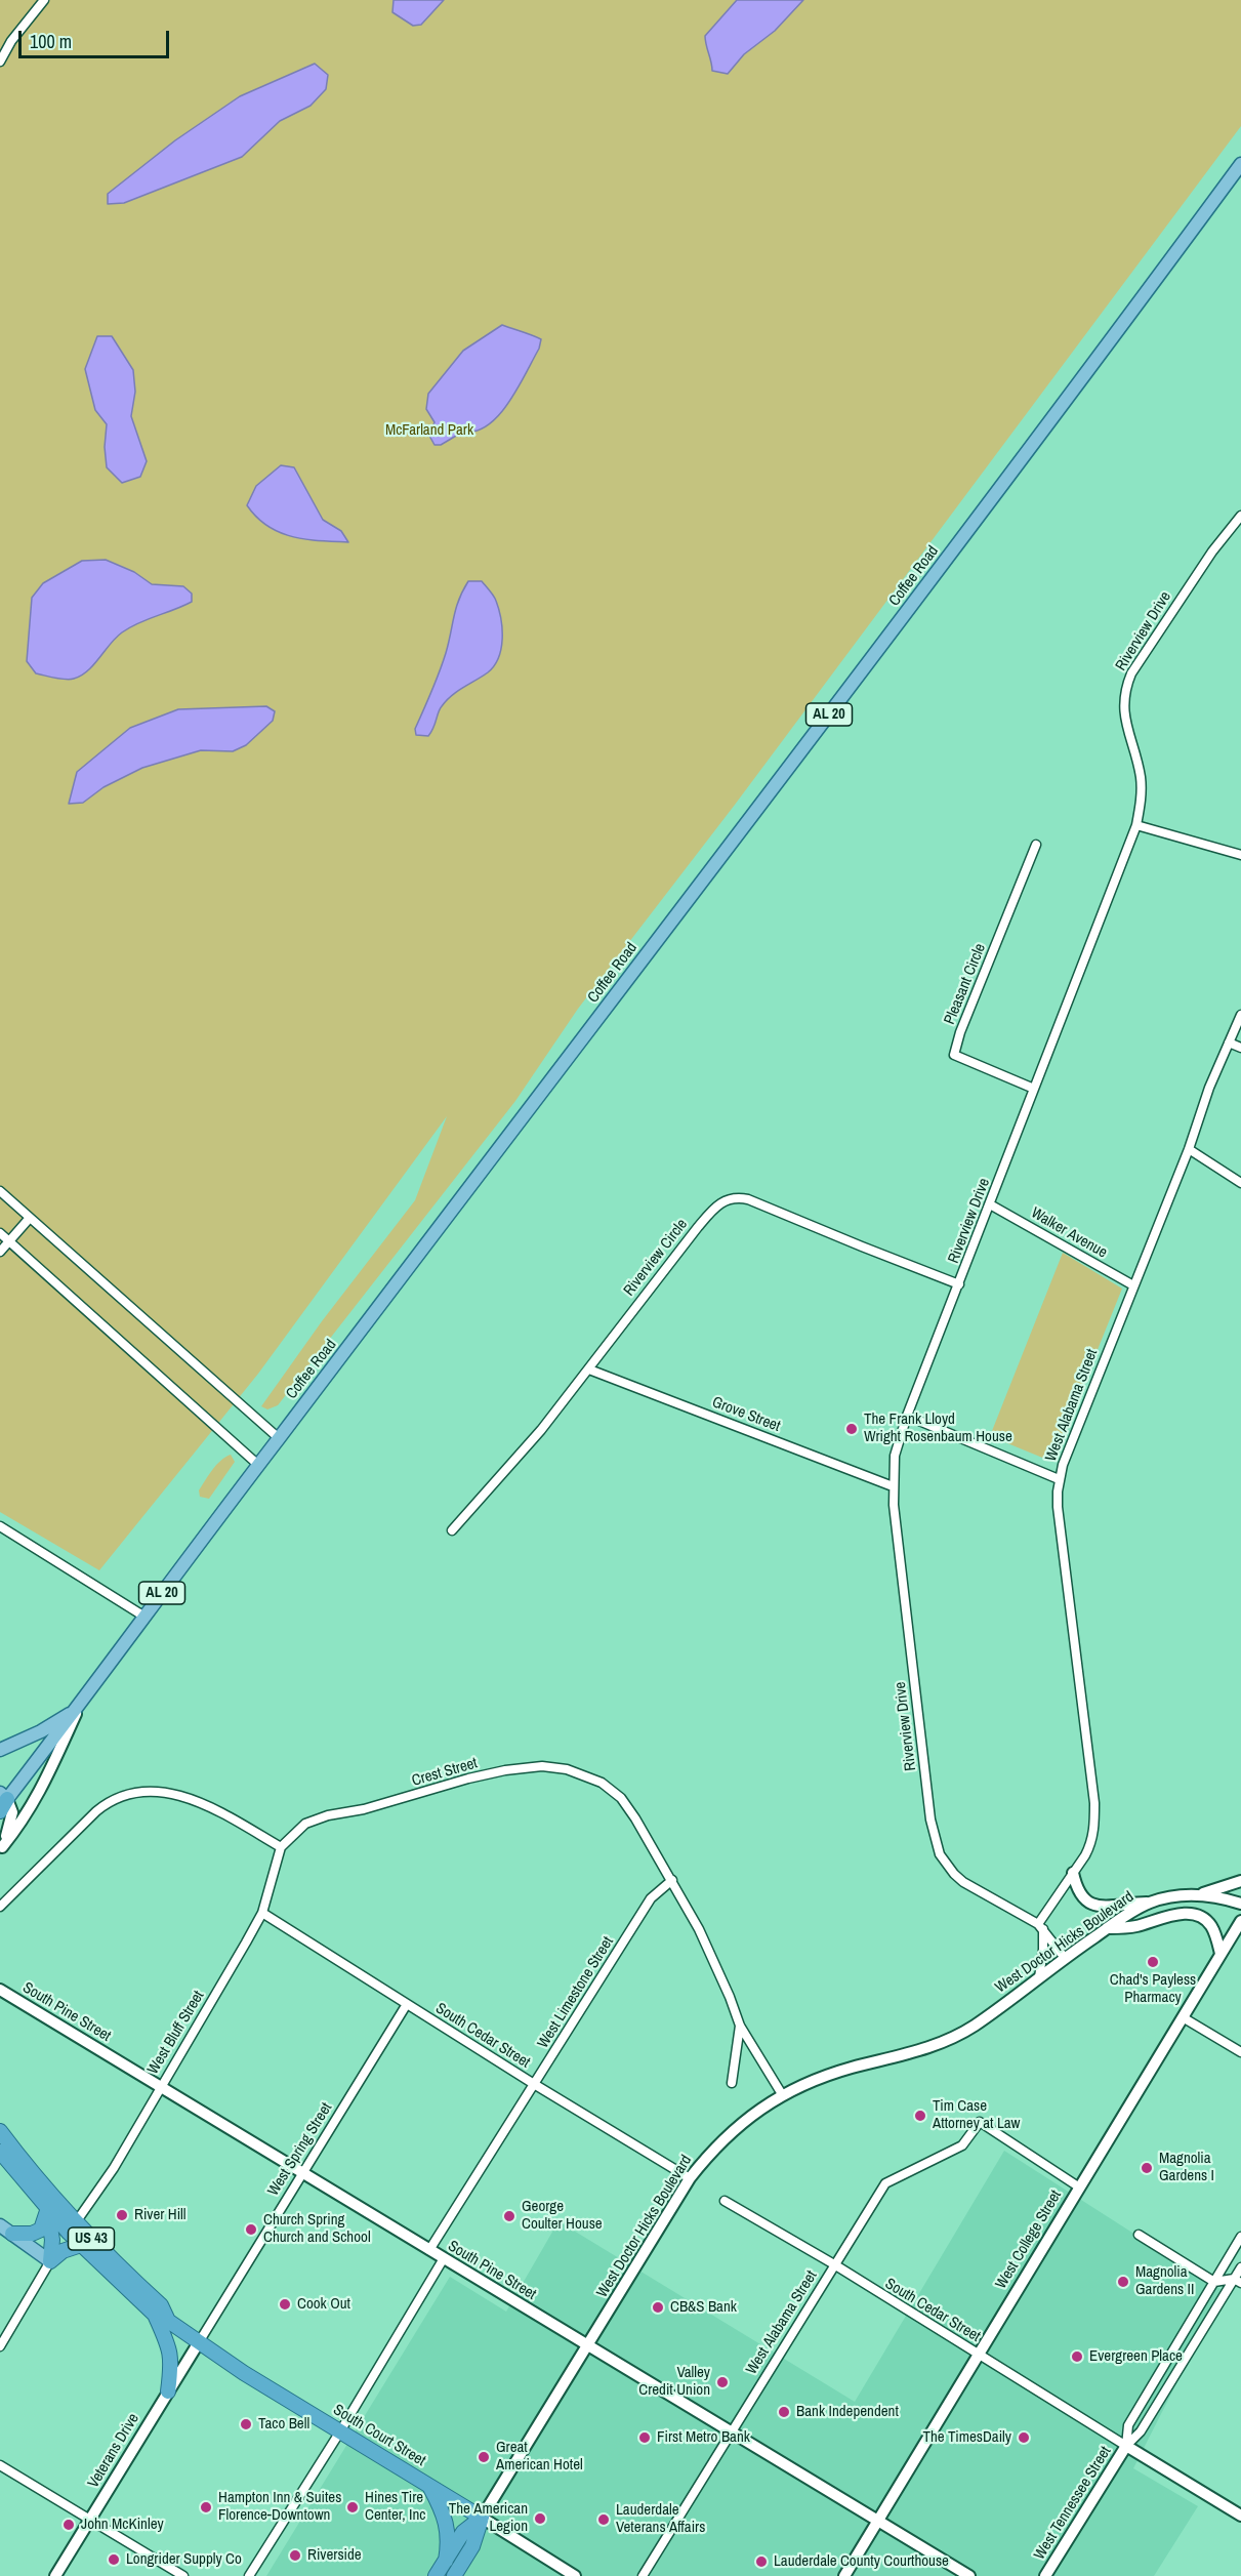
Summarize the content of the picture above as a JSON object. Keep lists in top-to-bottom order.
{
  "streets": {
    "highway": ["US 43", "South Court Street"],
    "main road": ["Coffee Road", "AL 20"],
    "street": [
      "Riverview Drive",
      "Pleasant Circle",
      "Walker Avenue",
      "Riverview Circle",
      "West Alabama Street",
      "Grove Street",
      "Crest Street",
      "West Doctor Hicks Boulevard",
      "West Limestone Street",
      "South Pine Street",
      "West Bluff Street",
      "South Cedar Street",
      "West Spring Street",
      "West College Street",
      "Veterans Drive",
      "West Tennessee Street"
    ]
  },
  "crossings": [
    ["Riverview Drive", "Pleasant Circle"],
    ["Riverview Drive", "Walker Avenue"],
    ["Riverview Drive", "Riverview Circle"],
    ["Riverview Drive", "West Alabama Street"],
    ["Riverview Drive", "Grove Street"],
    ["Riverview Drive", "West Doctor Hicks Boulevard"],
    ["Walker Avenue", "West Alabama Street"],
    ["Riverview Circle", "Grove Street"],
    ["West Alabama Street", "South Pine Street"],
    ["West Alabama Street", "South Cedar Street"],
    ["West Alabama Street", "West College Street"],
    ["Crest Street", "West Doctor Hicks Boulevard"],
    ["Crest Street", "West Limestone Street"],
    ["Crest Street", "West Bluff Street"],
    ["West Doctor Hicks Boulevard", "South Pine Street"],
    ["West Doctor Hicks Boulevard", "South Cedar Street"],
    ["West Doctor Hicks Boulevard", "South Court Street"],
    ["West Limestone Street", "South Pine Street"],
    ["West Limestone Street", "South Cedar Street"],
    ["South Pine Street", "West Bluff Street"],
    ["South Pine Street", "West Spring Street"],
    ["South Pine Street", "West College Street"],
    ["West Bluff Street", "South Cedar Street"],
    ["West Bluff Street", "US 43"],
    ["South Cedar Street", "West Spring Street"],
    ["South Cedar Street", "West College Street"],
    ["South Cedar Street", "West Tennessee Street"],
    ["West Spring Street", "South Court Street"],
    ["West Spring Street", "Veterans Drive"],
    ["US 43", "South Court Street"],
    ["South Court Street", "Veterans Drive"]
  ],
  "parks": ["McFarland Park"],
  "places": [
    "The Frank Lloyd Wright Rosenbaum House",
    "Chad's Payless Pharmacy",
    "Tim Case Attorney at Law",
    "Magnolia Gardens I",
    "River Hill",
    "George Coulter House",
    "Church Spring Church and School",
    "Magnolia Gardens II",
    "Cook Out",
    "CB&S Bank",
    "Evergreen Place",
    "Valley Credit Union",
    "Bank Independent",
    "Taco Bell",
    "First Metro Bank",
    "The TimesDaily",
    "Great American Hotel",
    "Hampton Inn & Suites Florence-Downtown",
    "Hines Tire Center, Inc",
    "The American Legion",
    "Lauderdale Veterans Affairs",
    "John McKinley",
    "Riverside",
    "Longrider Supply Co",
    "Lauderdale County Courthouse"
  ],
  "scale_bar": "100 m"
}
